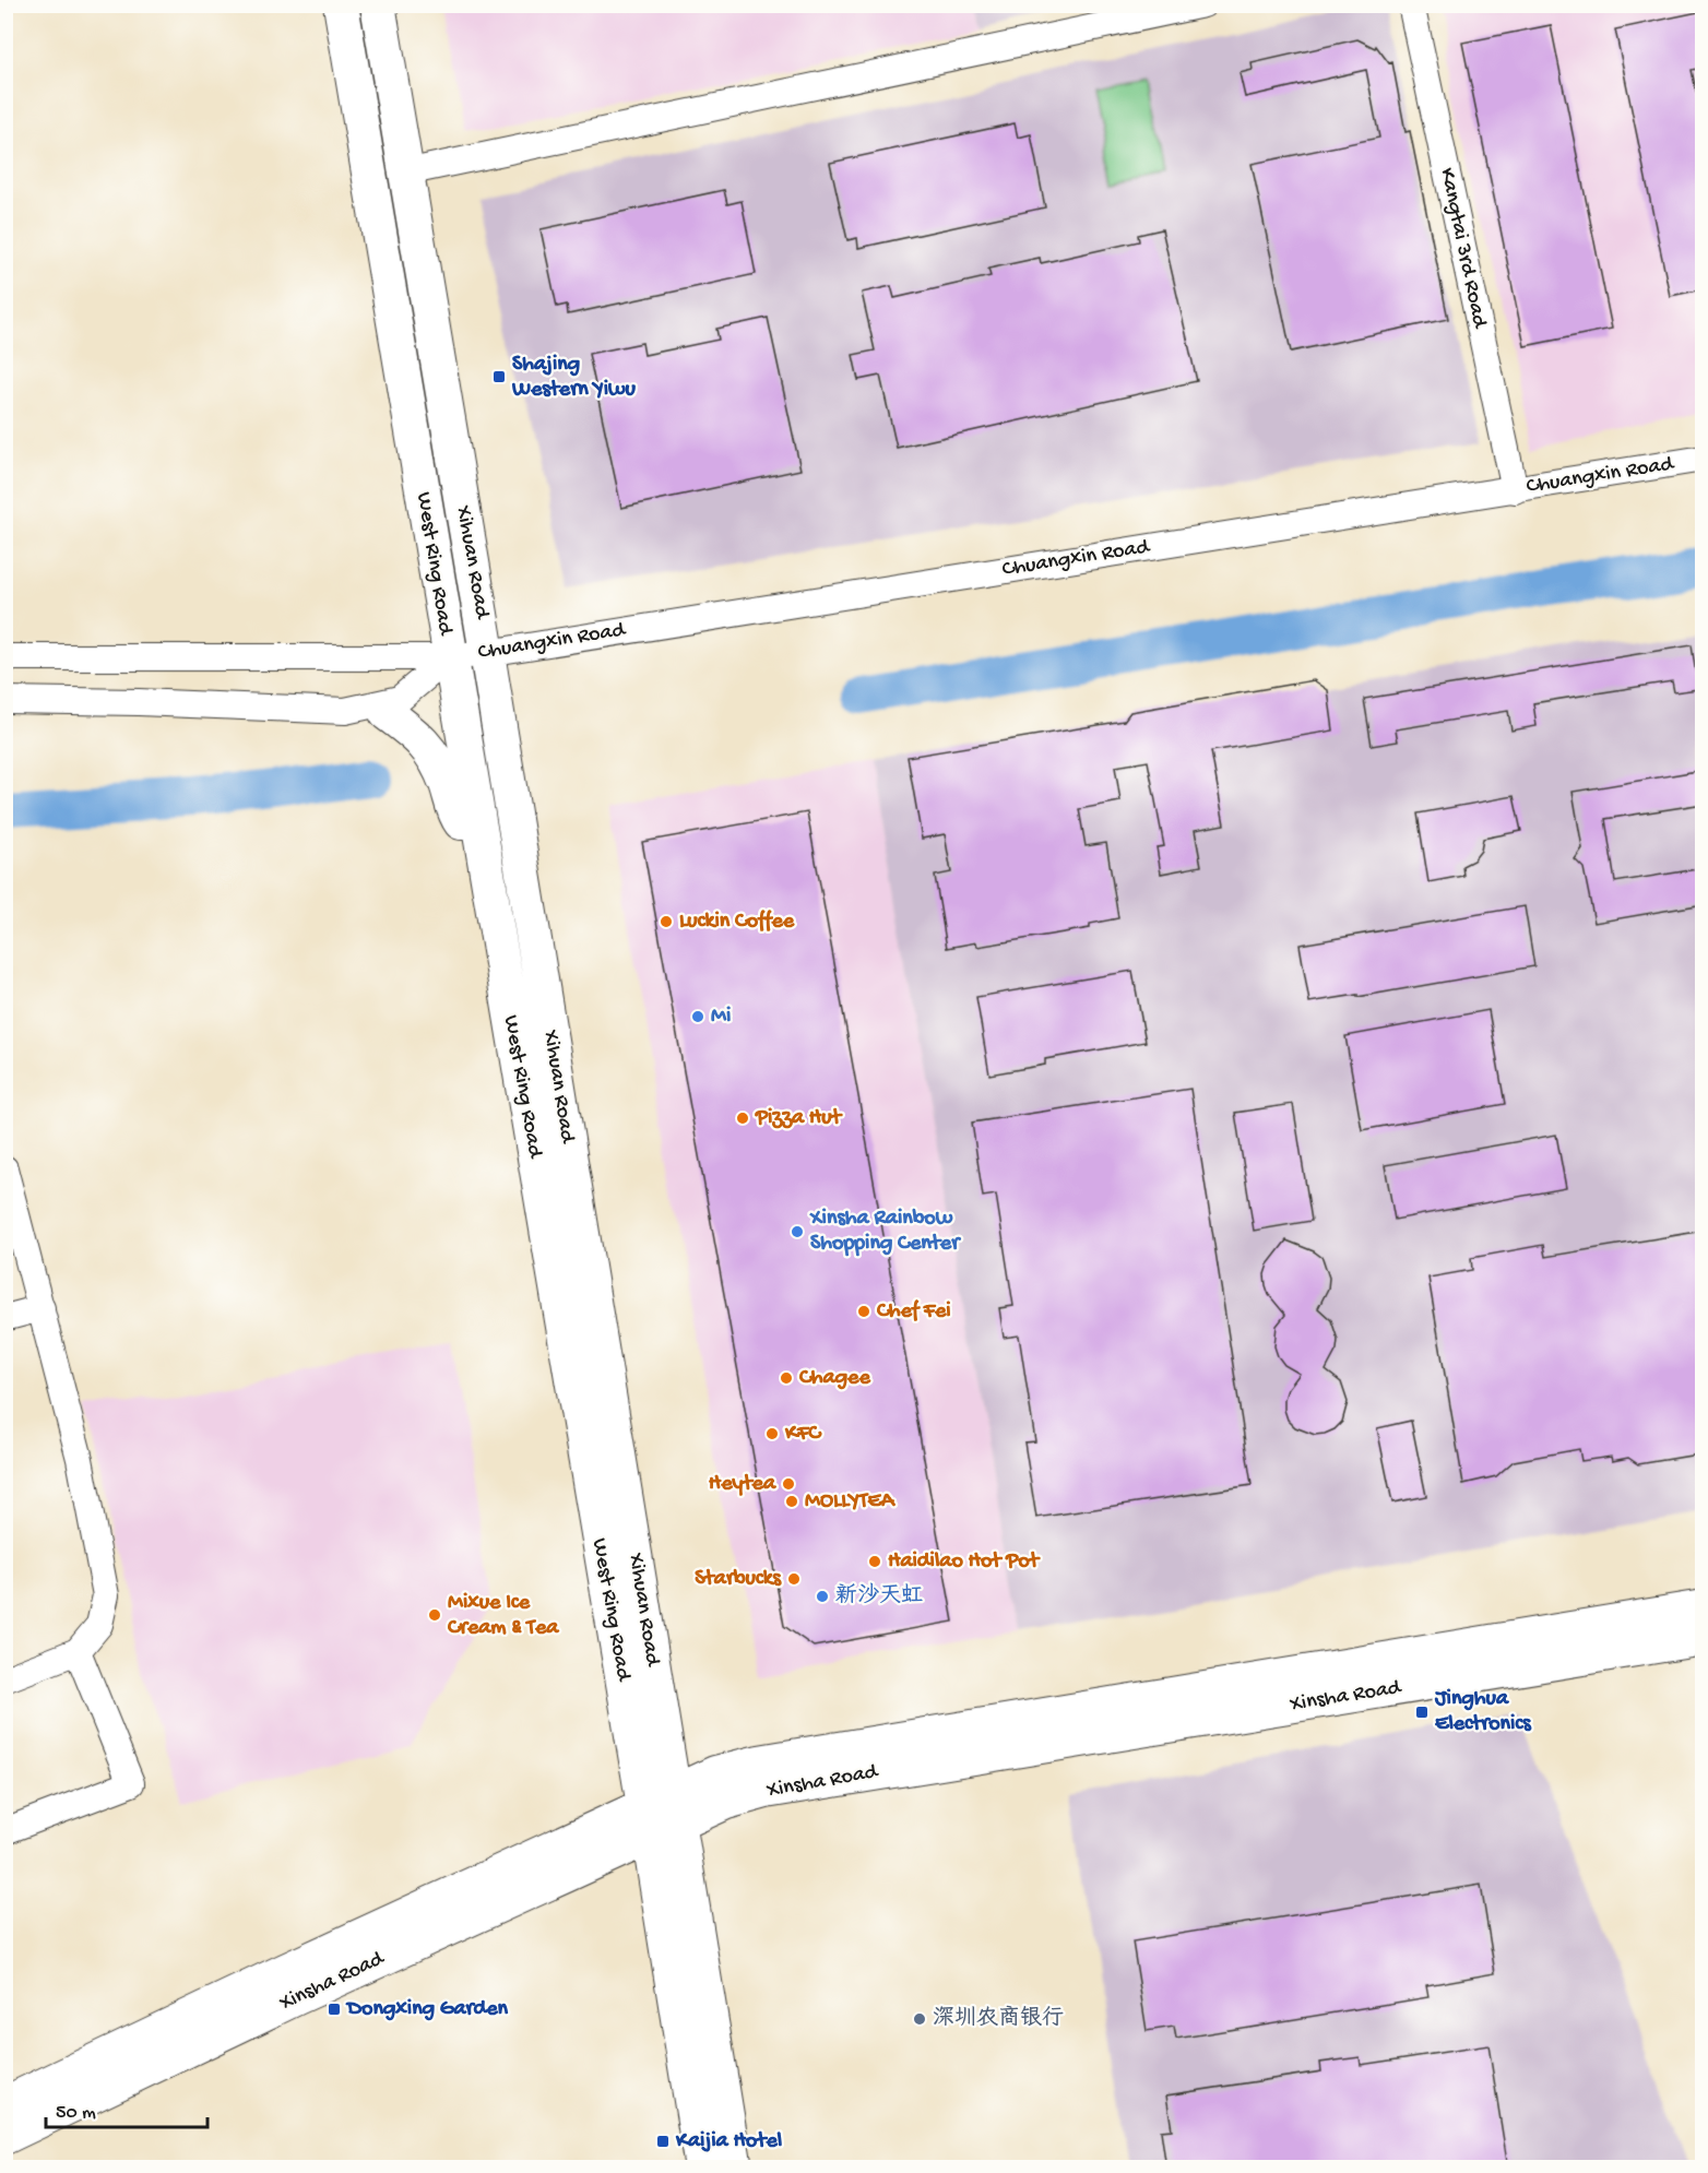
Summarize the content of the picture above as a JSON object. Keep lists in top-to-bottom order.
{
  "streets": {
    "main road": ["Xihuan Road", "West Ring Road", "Xinsha Road"],
    "street": ["Kangtai 3rd Road", "Chuangxin Road"]
  },
  "crossings": [
    ["Kangtai 3rd Road", "Chuangxin Road"],
    ["Chuangxin Road", "Xihuan Road"],
    ["Chuangxin Road", "West Ring Road"],
    ["Xihuan Road", "West Ring Road"],
    ["Xihuan Road", "Xinsha Road"],
    ["West Ring Road", "Xinsha Road"]
  ],
  "places": {
    "transit": [
      "Shajing Western Yiwu",
      "Jinghua Electronics",
      "Dongxing Garden",
      "Kaijia Hotel"
    ],
    "other": [
      "Luckin Coffee",
      "Mi",
      "Pizza Hut",
      "Xinsha Rainbow Shopping Center",
      "Chef Fei",
      "Chagee",
      "KFC",
      "Heytea",
      "MOLLYTEA",
      "Haidilao Hot Pot",
      "Starbucks",
      "新沙天虹",
      "Mixue Ice Cream & Tea",
      "深圳农商银行"
    ]
  },
  "scale_bar": "50 m"
}
